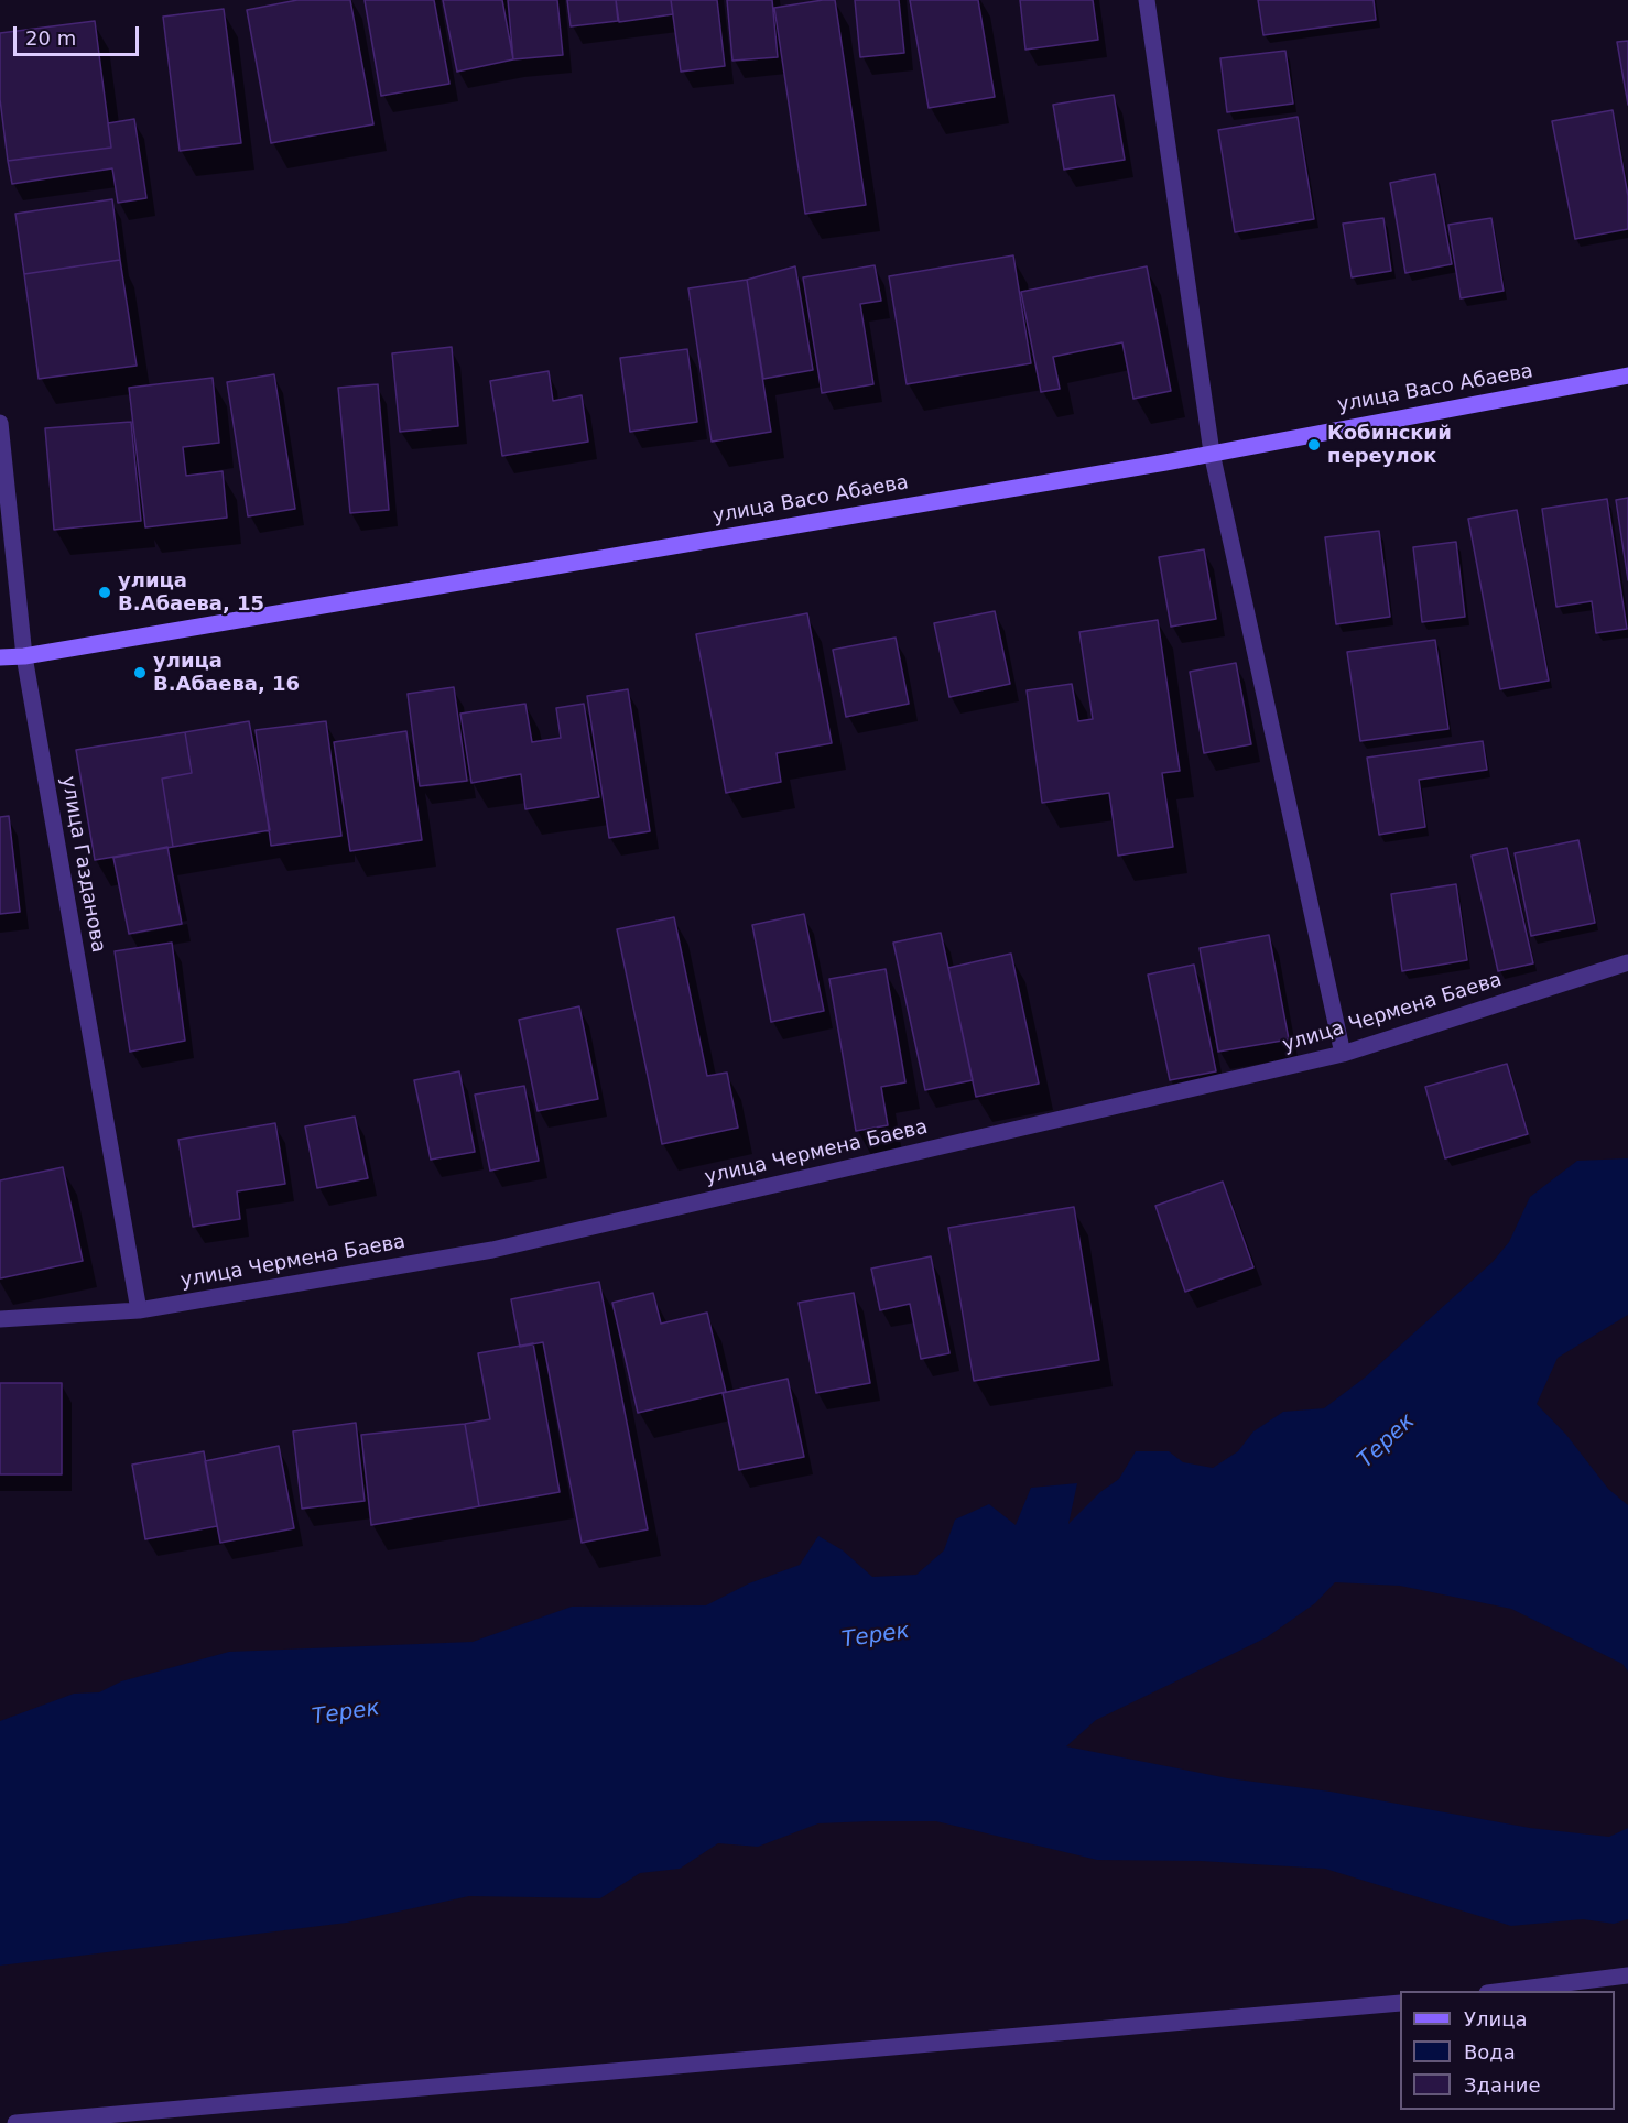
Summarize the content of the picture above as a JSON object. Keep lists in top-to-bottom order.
{
  "streets": {
    "main road": ["улица Васо Абаева"],
    "street": ["улица Газданова", "улица Чермена Баева"]
  },
  "crossings": [
    ["улица Васо Абаева", "улица Газданова"],
    ["улица Газданова", "улица Чермена Баева"]
  ],
  "water": ["Терек"],
  "places": ["Кобинский переулок", "улица В.Абаева, 15", "улица В.Абаева, 16"],
  "legend": ["Улица", "Вода", "Здание"],
  "scale_bar": "20 m"
}
